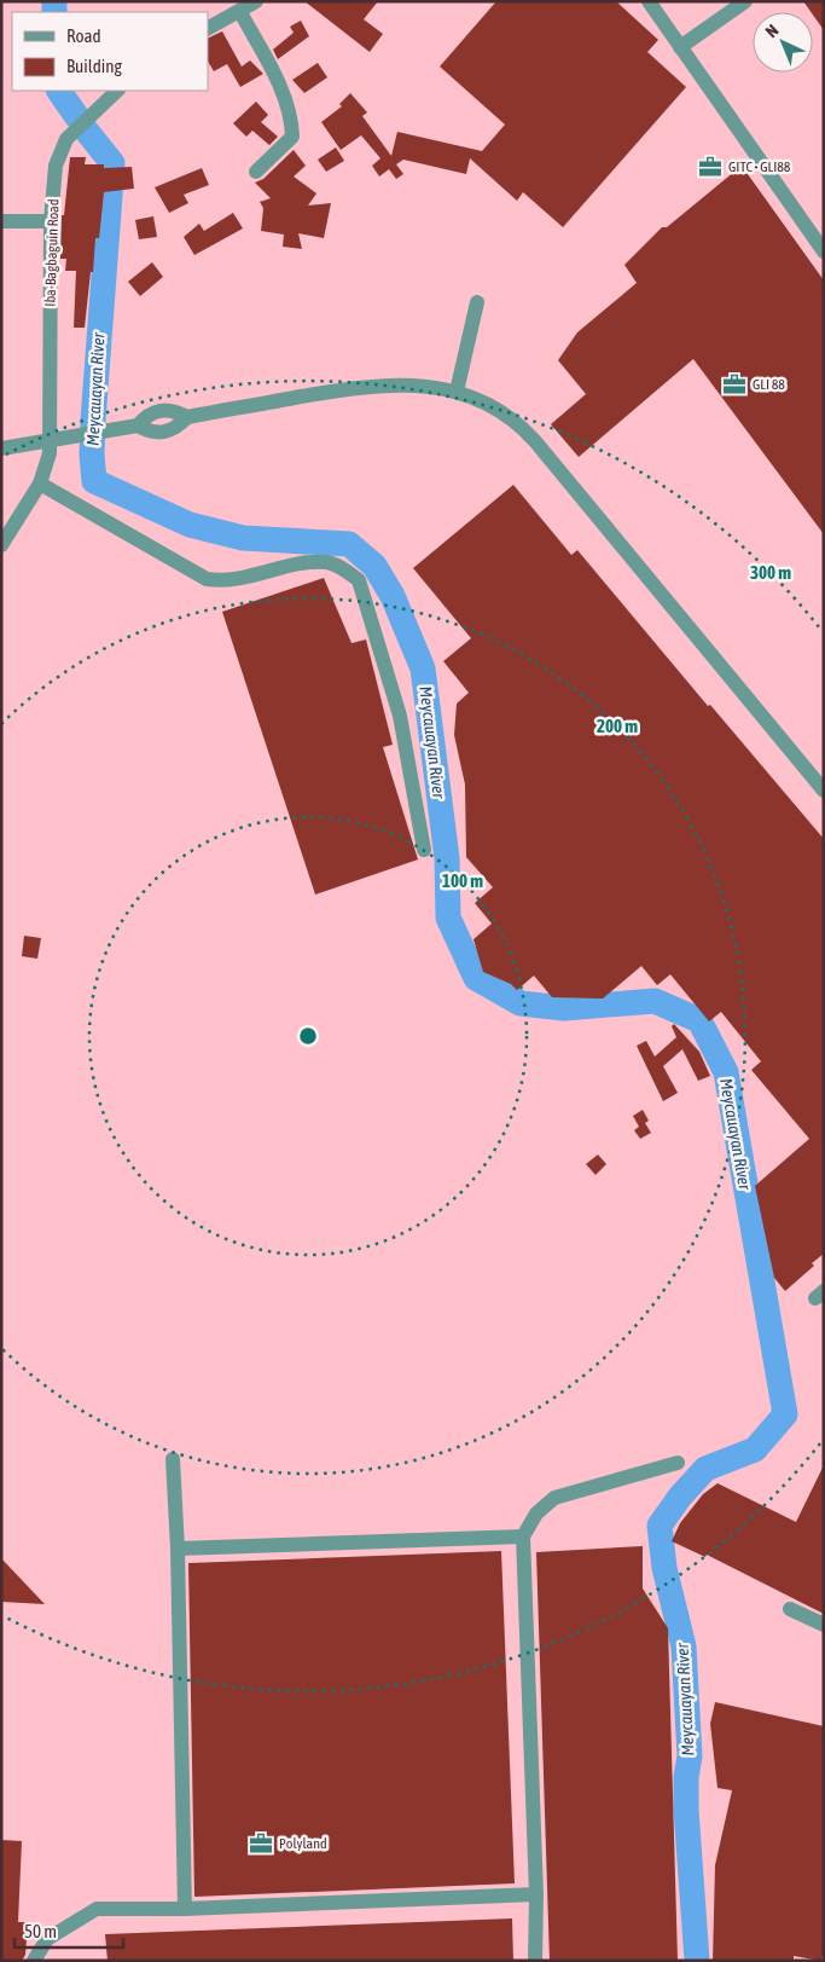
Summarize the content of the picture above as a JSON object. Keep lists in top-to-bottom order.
{
  "streets": {
    "street": ["Iba-Bagbaguin Road"]
  },
  "water": ["Meycauayan River"],
  "places": {
    "office": ["GITC - GLI88", "GLI 88", "Polyland"]
  },
  "legend": ["Road", "Building"],
  "scale_bar": "50 m",
  "north": "top left",
  "rings": ["300 m", "200 m", "100 m"]
}
